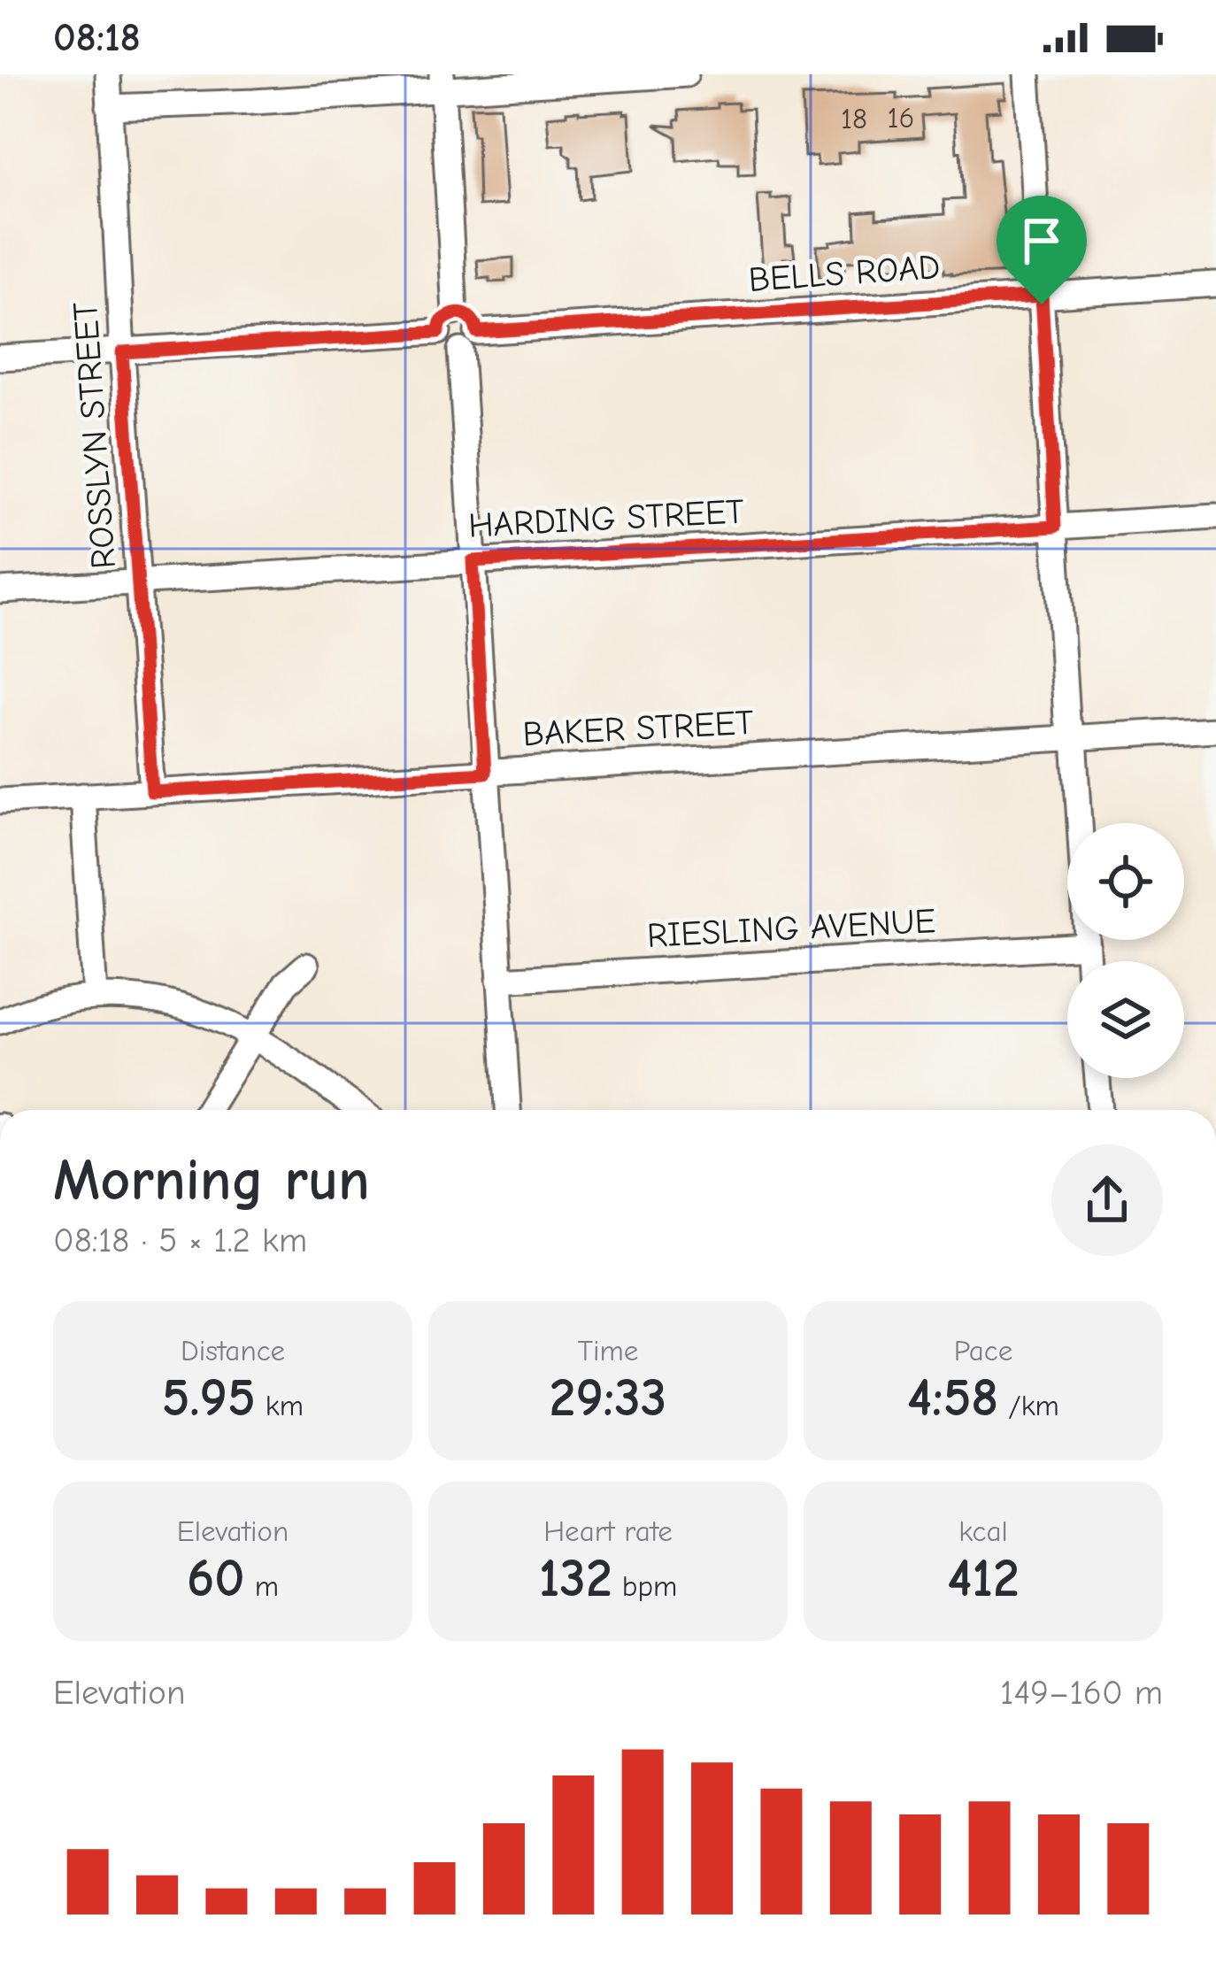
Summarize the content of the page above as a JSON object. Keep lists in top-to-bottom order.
{
  "streets": {
    "street": [
      "BELLS ROAD",
      "ROSSLYN STREET",
      "HARDING STREET",
      "BAKER STREET",
      "RIESLING AVENUE"
    ]
  },
  "crossings": [
    ["ROSSLYN STREET", "HARDING STREET"],
    ["ROSSLYN STREET", "BAKER STREET"]
  ],
  "house_numbers": ["16", "18"],
  "page": {
    "status": "08:18",
    "heading": ["Morning run", "08:18 · 5 × 1.2 km"],
    "stats": [
      ["Distance", "5.95 km"],
      ["Time", "29:33"],
      ["Pace", "4:58 /km"],
      ["Elevation", "60 m"],
      ["Heart rate", "132 bpm"],
      ["kcal", "412"]
    ],
    "chart": ["Elevation", "149–160 m"]
  }
}
